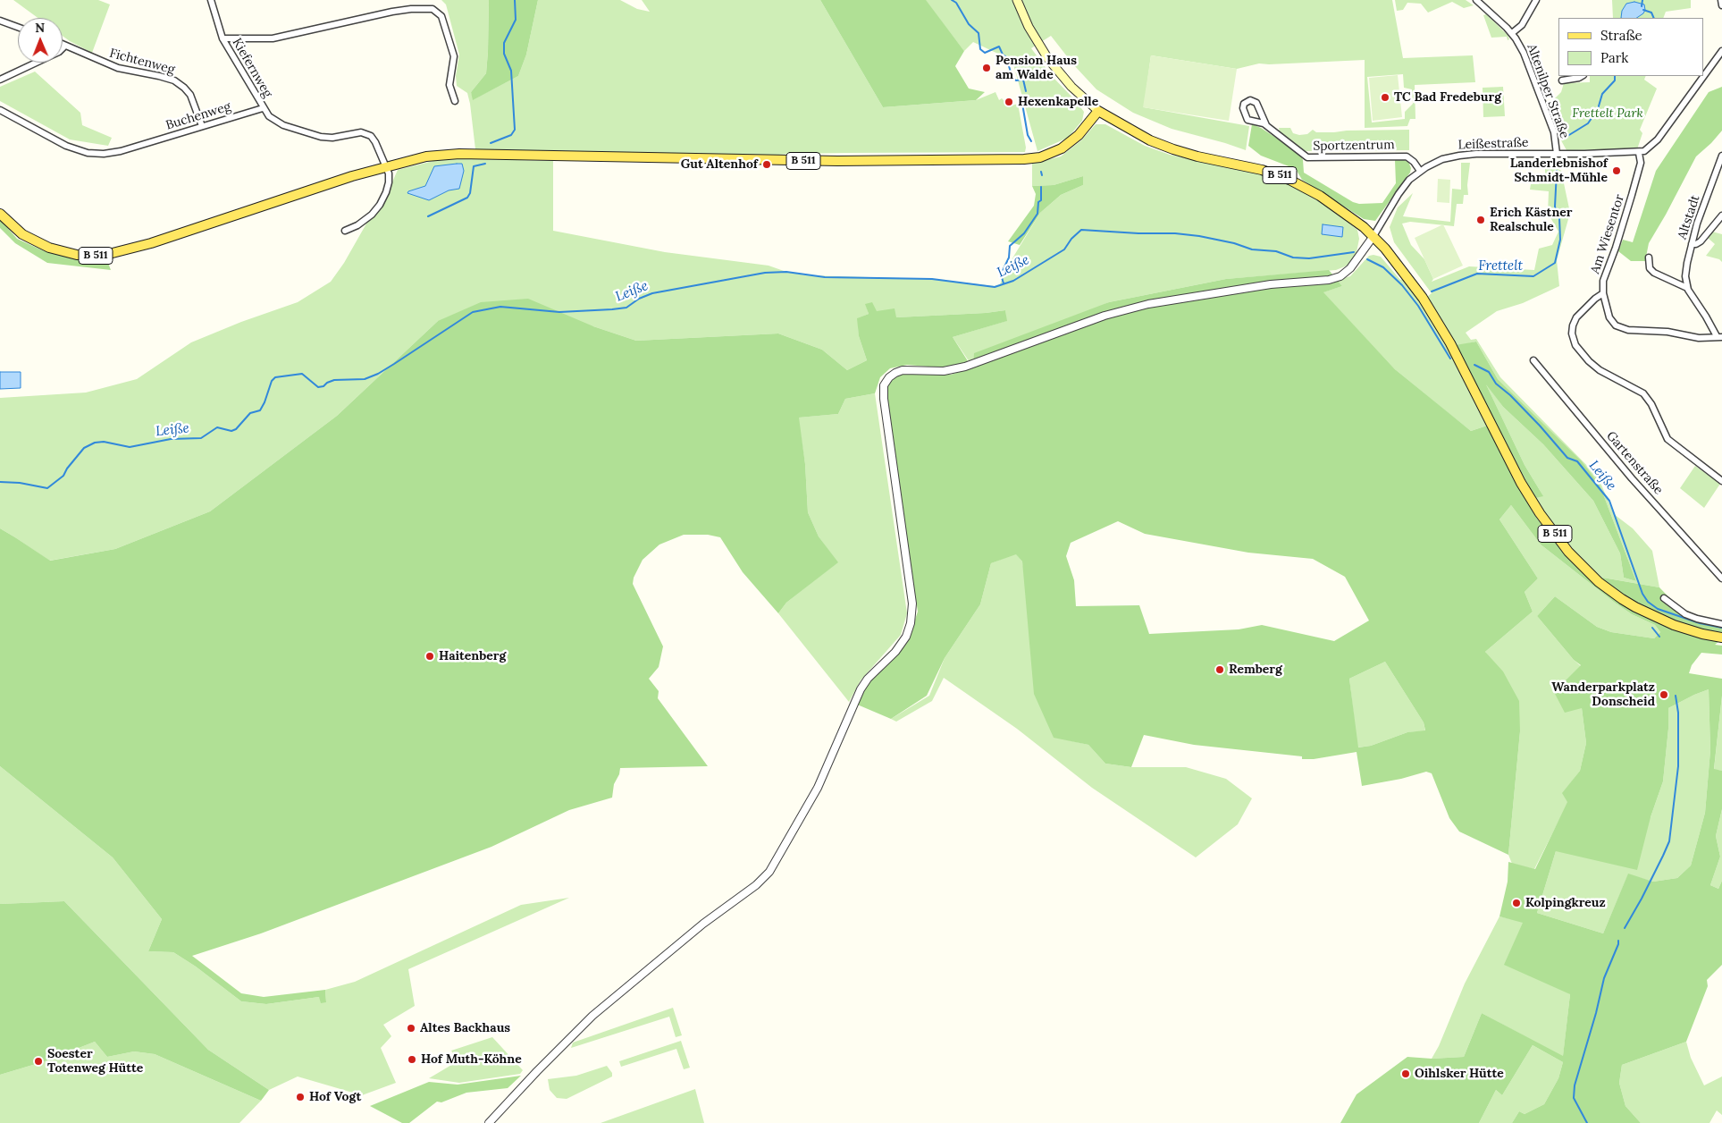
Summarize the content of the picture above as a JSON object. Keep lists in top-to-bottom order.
{
  "streets": {
    "main road": ["B 511"],
    "street": [
      "Fichtenweg",
      "Kiefernweg",
      "Altenilper Straße",
      "Buchenweg",
      "Leißestraße",
      "Sportzentrum",
      "Altstadt",
      "Am Wiesentor",
      "Gartenstraße"
    ]
  },
  "crossings": [
    ["Fichtenweg", "Buchenweg"],
    ["Kiefernweg", "Buchenweg"],
    ["Altenilper Straße", "Leißestraße"],
    ["Leißestraße", "Sportzentrum"],
    ["Leißestraße", "B 511"],
    ["Leißestraße", "Am Wiesentor"]
  ],
  "water": ["Leiße", "Frettelt"],
  "parks": ["Frettelt Park"],
  "places": [
    "Pension Haus am Walde",
    "TC Bad Fredeburg",
    "Hexenkapelle",
    "Gut Altenhof",
    "Landerlebnishof Schmidt-Mühle",
    "Erich Kästner Realschule",
    "Haitenberg",
    "Remberg",
    "Wanderparkplatz Donscheid",
    "Kolpingkreuz",
    "Altes Backhaus",
    "Hof Muth-Köhne",
    "Soester Totenweg Hütte",
    "Oihlsker Hütte",
    "Hof Vogt"
  ],
  "legend": ["Straße", "Park"],
  "north": "top"
}
